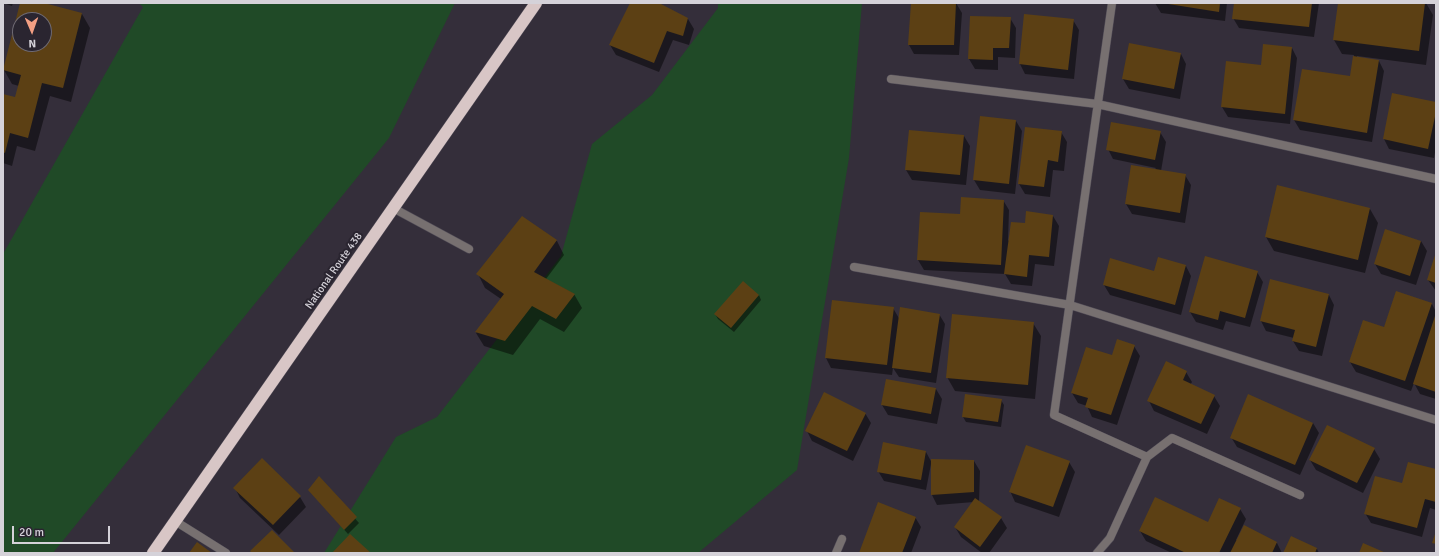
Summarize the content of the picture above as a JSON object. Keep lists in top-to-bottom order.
{
  "streets": {
    "highway": ["National Route 438"]
  },
  "scale_bar": "20 m",
  "north": "bottom"
}
